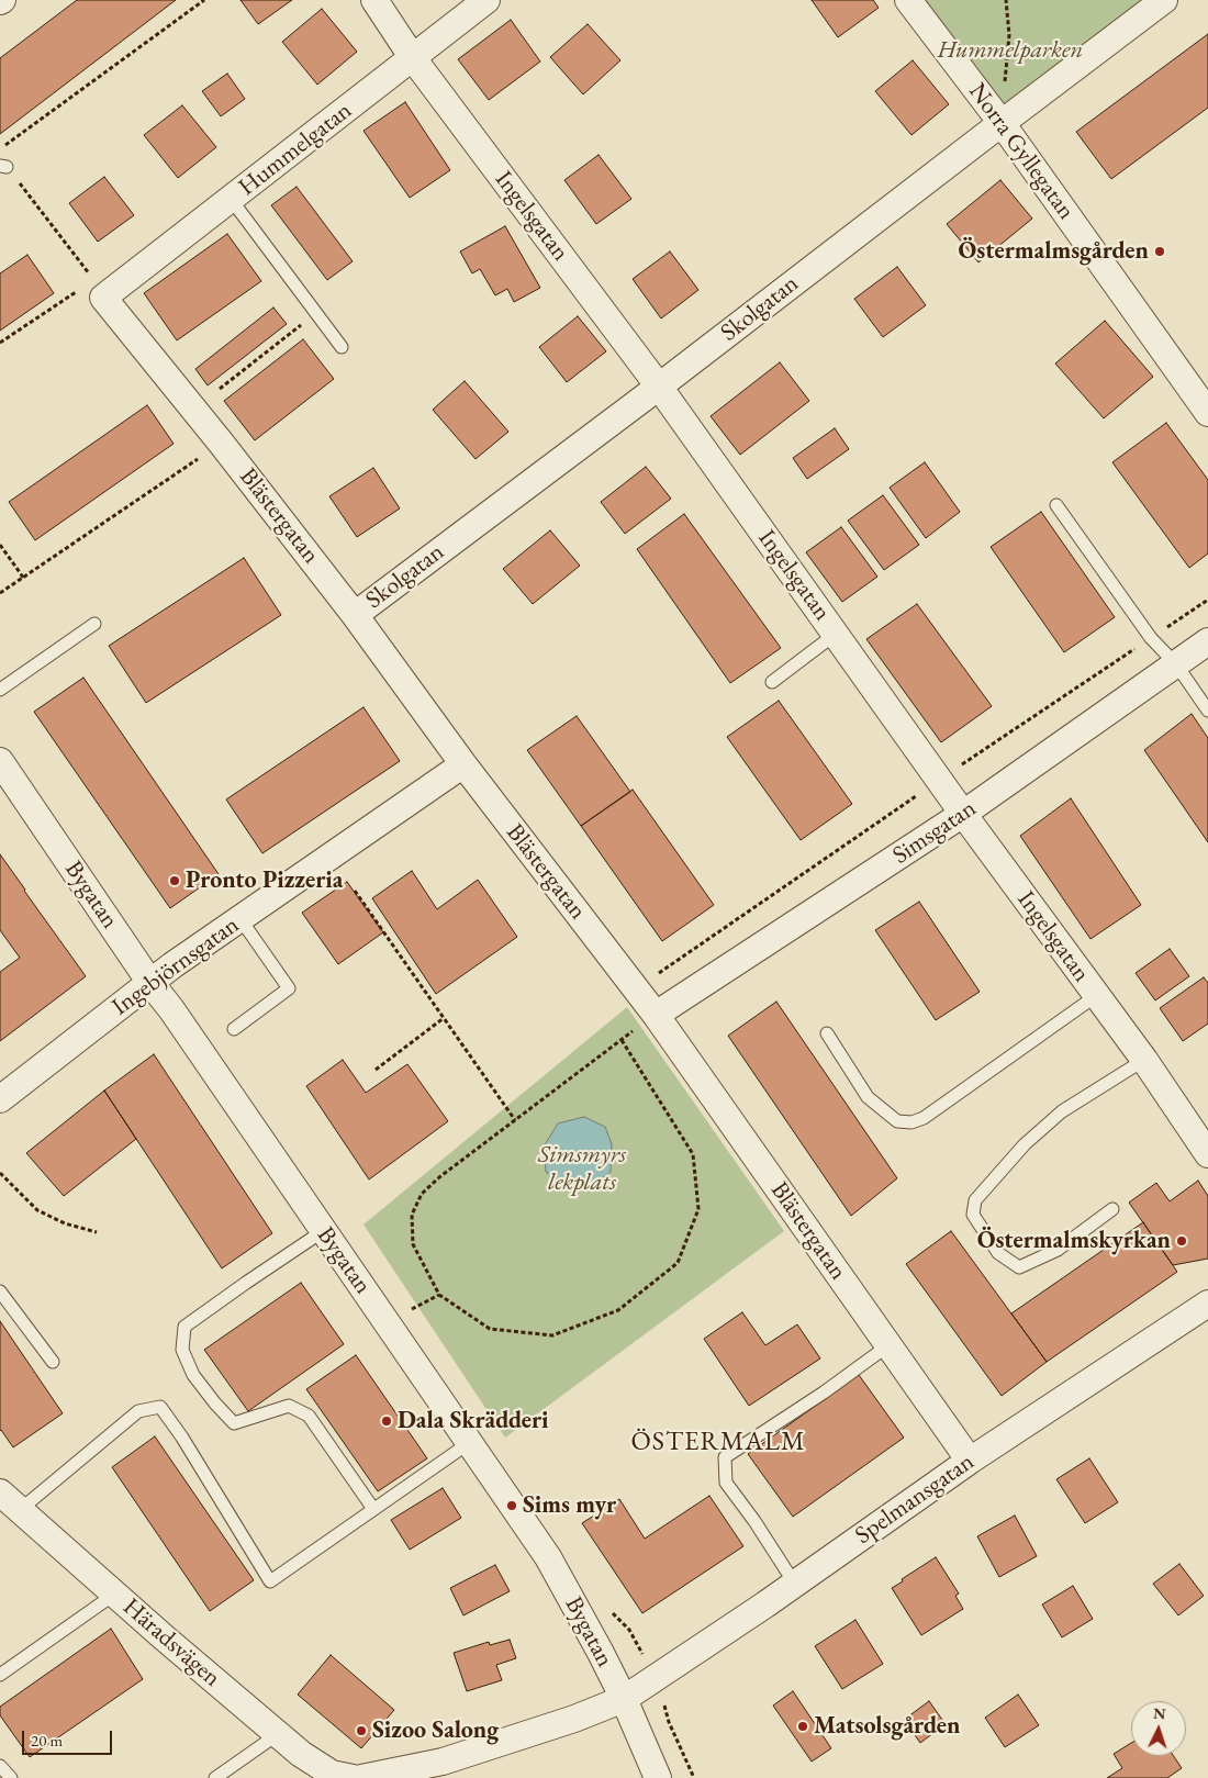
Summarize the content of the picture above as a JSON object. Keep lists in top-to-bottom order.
{
  "streets": {
    "street": [
      "Hummelgatan",
      "Norra Gyllegatan",
      "Ingelsgatan",
      "Skolgatan",
      "Blästergatan",
      "Simsgatan",
      "Bygatan",
      "Ingebjörnsgatan",
      "Spelmansgatan",
      "Häradsvägen"
    ]
  },
  "crossings": [
    ["Hummelgatan", "Ingelsgatan"],
    ["Hummelgatan", "Blästergatan"],
    ["Norra Gyllegatan", "Skolgatan"],
    ["Ingelsgatan", "Skolgatan"],
    ["Ingelsgatan", "Simsgatan"],
    ["Skolgatan", "Blästergatan"],
    ["Blästergatan", "Simsgatan"],
    ["Blästergatan", "Ingebjörnsgatan"],
    ["Blästergatan", "Spelmansgatan"],
    ["Bygatan", "Ingebjörnsgatan"],
    ["Bygatan", "Spelmansgatan"]
  ],
  "districts": ["ÖSTERMALM"],
  "parks": ["Hummelparken", "Simsmyrs lekplats"],
  "places": [
    "Östermalmsgården",
    "Pronto Pizzeria",
    "Östermalmskyrkan",
    "Dala Skrädderi",
    "Sims myr",
    "Matsolsgården",
    "Sizoo Salong"
  ],
  "scale_bar": "20 m",
  "north": "top"
}
